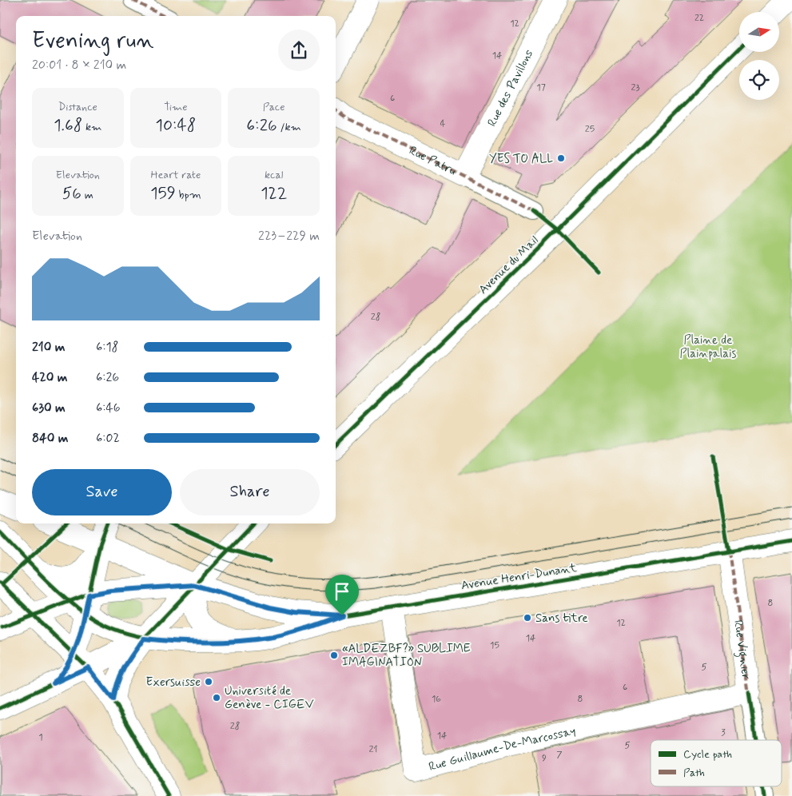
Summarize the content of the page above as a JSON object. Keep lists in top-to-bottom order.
{
  "streets": {
    "main road": [
      "Rue des Pavillons",
      "Rue Patru",
      "Avenue du Mail",
      "Avenue Henri-Dunant",
      "Rue Vignier",
      "Rue Guillaume-De-Marcossay"
    ]
  },
  "crossings": [
    ["Rue des Pavillons", "Rue Patru"],
    ["Avenue Henri-Dunant", "Rue Vignier"],
    ["Avenue Henri-Dunant", "Rue Guillaume-De-Marcossay"],
    ["Rue Vignier", "Rue Guillaume-De-Marcossay"]
  ],
  "parks": ["Plaine de Plainpalais"],
  "places": [
    "YES TO ALL",
    "Sans titre",
    "«ALDEZBF?» SUBLIME IMAGINATION",
    "Exersuisse",
    "Université de Genève - CIGEV"
  ],
  "house_numbers": [
    "22",
    "12",
    "14",
    "17",
    "23",
    "6",
    "4",
    "25",
    "28",
    "8",
    "12",
    "14",
    "15",
    "5",
    "6",
    "16",
    "8",
    "28",
    "3",
    "14",
    "1",
    "5",
    "21",
    "7",
    "9"
  ],
  "legend": ["Cycle path", "Path"],
  "north": "right",
  "page": {
    "heading": ["Evening run", "20:01 · 8 × 210 m"],
    "stats": [
      ["Distance", "1.68 km"],
      ["Time", "10:48"],
      ["Pace", "6:26 /km"],
      ["Elevation", "56 m"],
      ["Heart rate", "159 bpm"],
      ["kcal", "122"]
    ],
    "chart": ["Elevation", "223–229 m"],
    "list": [
      {
        "name": "210 m",
        "note": "6:18"
      },
      {
        "name": "420 m",
        "note": "6:26"
      },
      {
        "name": "630 m",
        "note": "6:46"
      },
      {
        "name": "840 m",
        "note": "6:02"
      }
    ],
    "buttons": ["Save", "Share"]
  }
}
